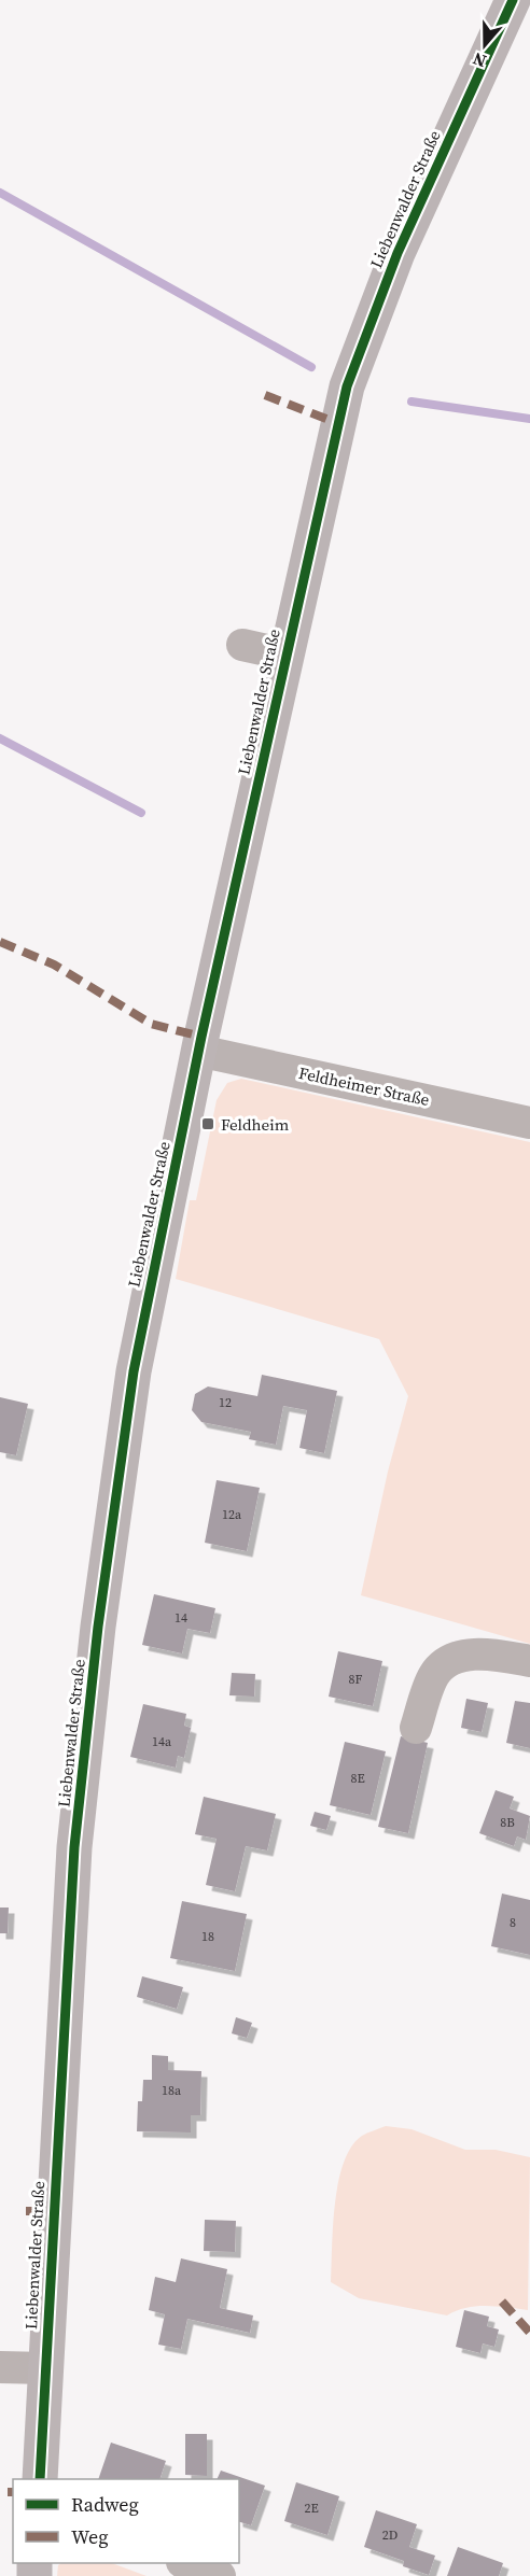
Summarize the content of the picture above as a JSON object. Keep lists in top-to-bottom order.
{
  "streets": {
    "main road": ["Liebenwalder Straße"],
    "street": ["Feldheimer Straße"]
  },
  "crossings": [
    ["Liebenwalder Straße", "Feldheimer Straße"]
  ],
  "places": {
    "transit": ["Feldheim"]
  },
  "house_numbers": [
    "12",
    "12a",
    "14",
    "8F",
    "14a",
    "8E",
    "8B",
    "8",
    "18",
    "18a",
    "2E",
    "2D"
  ],
  "legend": ["Radweg", "Weg"],
  "north": "bottom"
}
